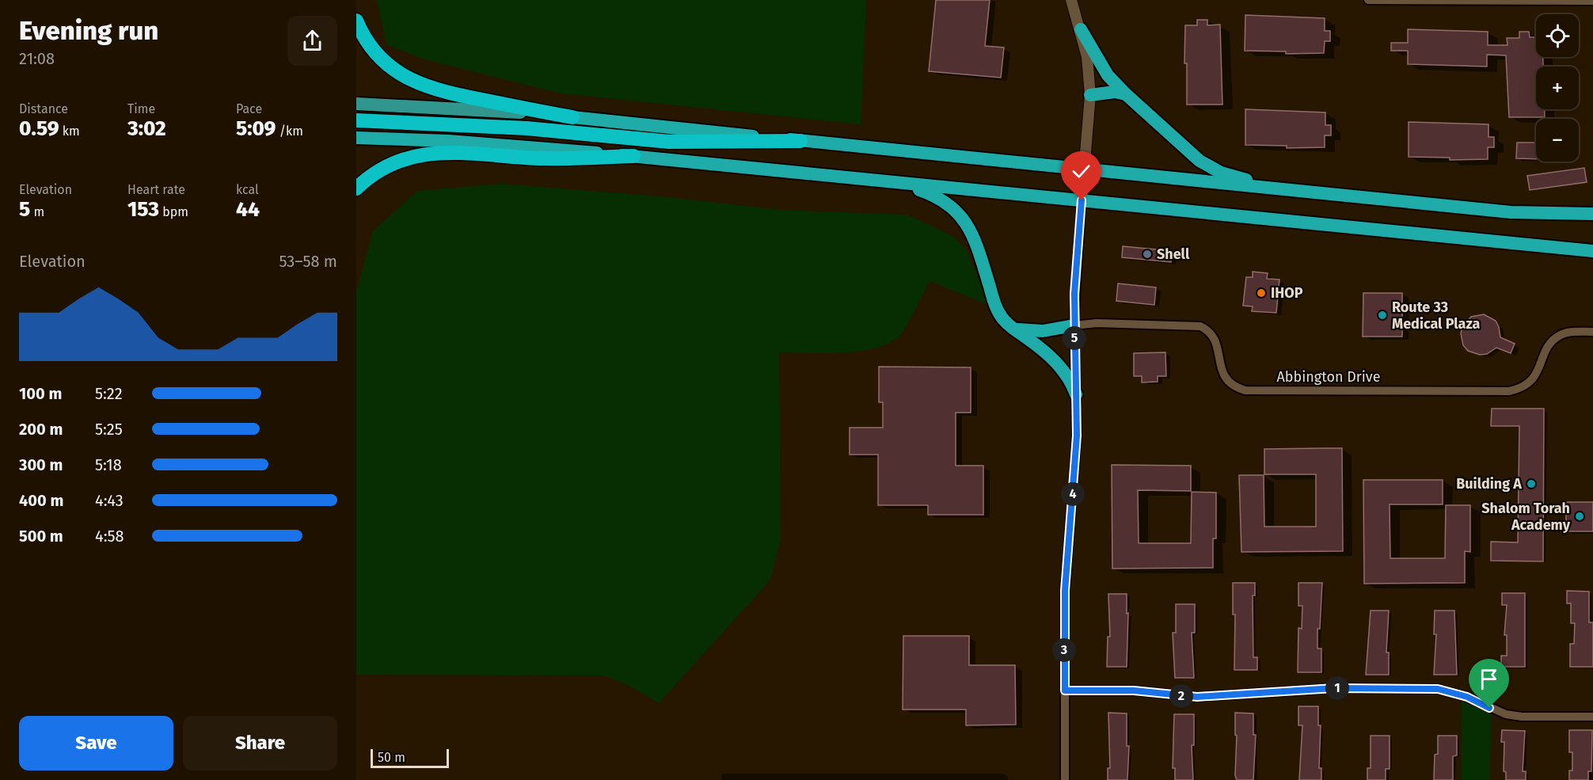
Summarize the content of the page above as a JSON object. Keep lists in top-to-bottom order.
{
  "streets": {
    "street": ["Abbington Drive"]
  },
  "places": [
    "Shell",
    "IHOP",
    "Route 33 Medical Plaza",
    "Building A",
    "Shalom Torah Academy"
  ],
  "scale_bar": "50 m",
  "page": {
    "heading": ["Evening run", "21:08"],
    "map_buttons": ["+", "−"],
    "stats": [
      ["Distance", "0.59 km"],
      ["Time", "3:02"],
      ["Pace", "5:09 /km"],
      ["Elevation", "5 m"],
      ["Heart rate", "153 bpm"],
      ["kcal", "44"]
    ],
    "chart": ["Elevation", "53–58 m"],
    "pins": [
      "5",
      "4",
      "3",
      "1",
      "2"
    ],
    "list": [
      {
        "name": "100 m",
        "note": "5:22"
      },
      {
        "name": "200 m",
        "note": "5:25"
      },
      {
        "name": "300 m",
        "note": "5:18"
      },
      {
        "name": "400 m",
        "note": "4:43"
      },
      {
        "name": "500 m",
        "note": "4:58"
      }
    ],
    "buttons": ["Save", "Share"],
    "scale": "50 m"
  }
}
